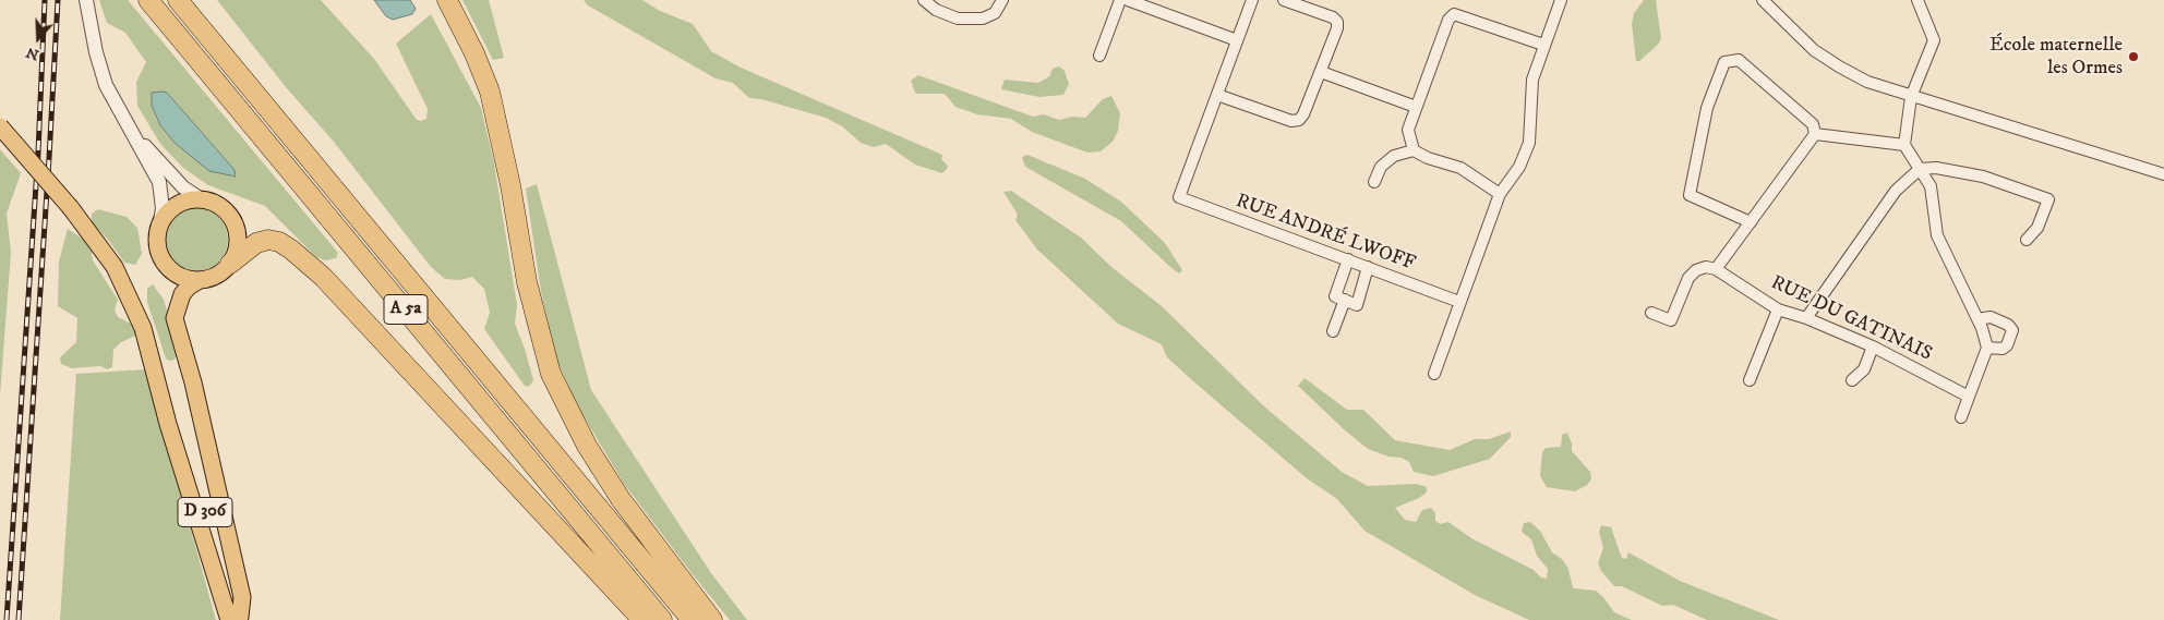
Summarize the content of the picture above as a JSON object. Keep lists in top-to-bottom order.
{
  "streets": {
    "highway": ["A 5a"],
    "main road": ["D 306"],
    "street": ["RUE ANDRÉ LWOFF", "RUE DU GATINAIS"]
  },
  "places": ["École maternelle les Ormes"],
  "north": "bottom"
}
